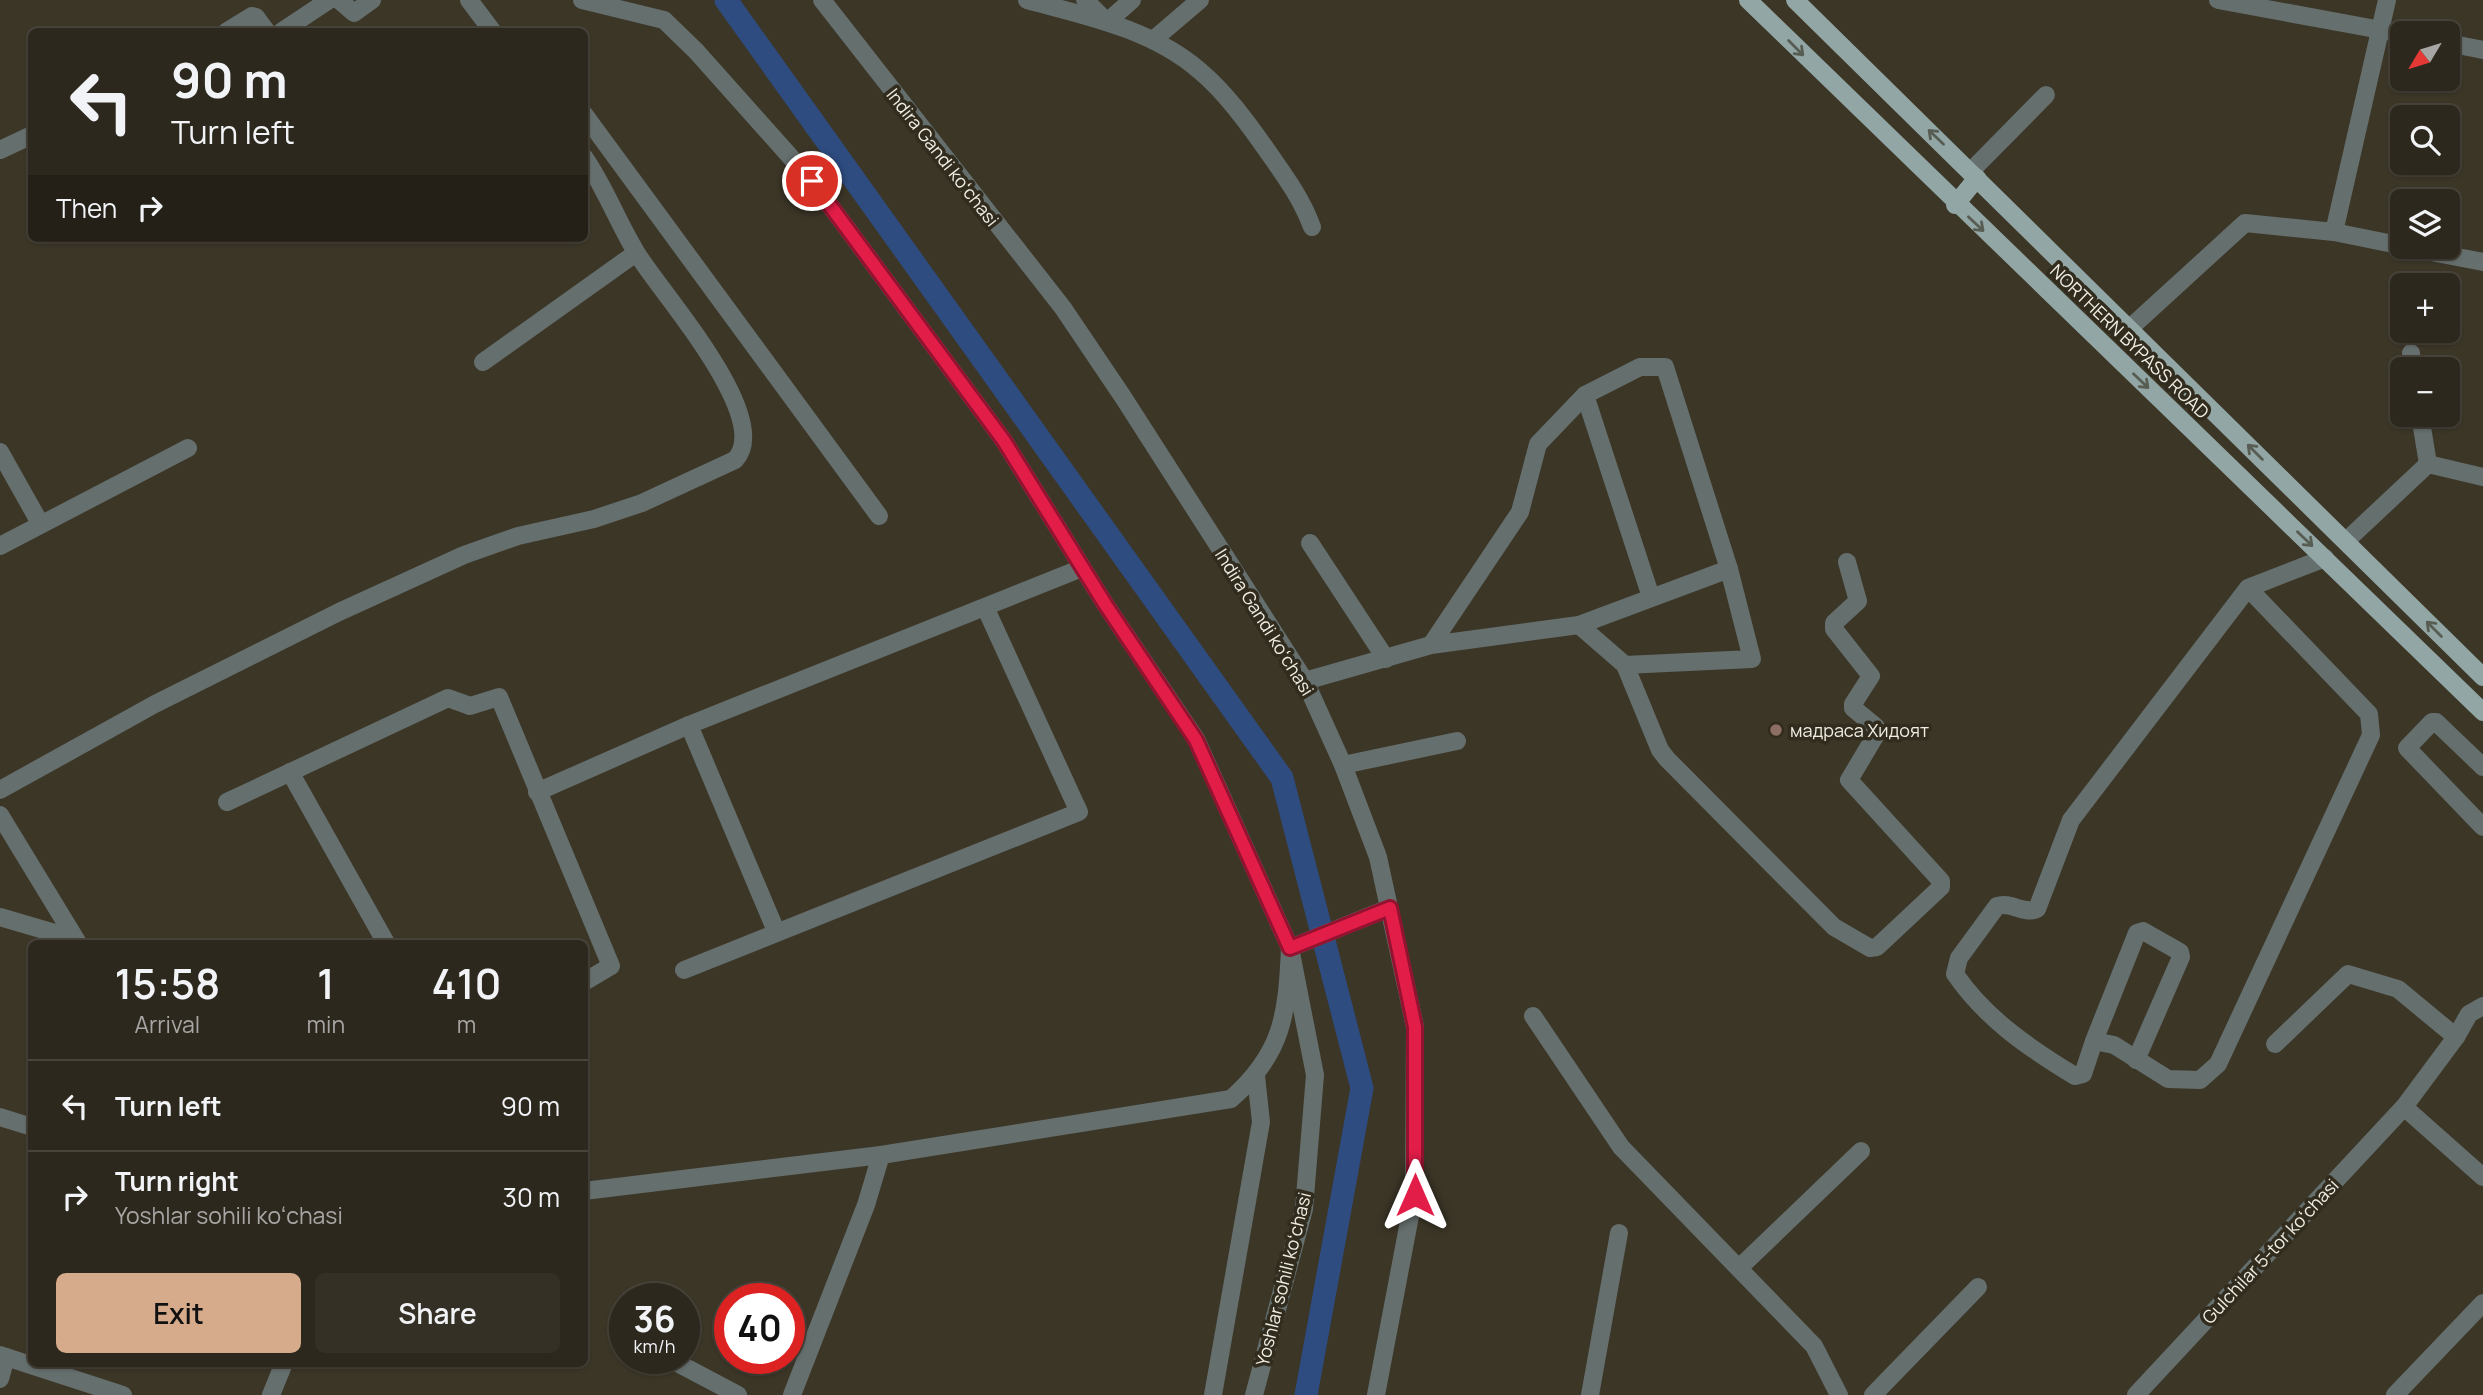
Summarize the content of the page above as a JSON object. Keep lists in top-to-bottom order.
{
  "streets": {
    "main road": ["NORTHERN BYPASS ROAD"],
    "street": ["Indira Gandi koʻchasi", "Gulchilar 5-tor koʻchasi", "Yoshlar sohili koʻchasi"]
  },
  "places": ["мадраса Хидоят"],
  "north": "bottom left",
  "page": {
    "map_buttons": ["+", "−"],
    "turn": ["90 m", "Turn left"],
    "then": "Then",
    "eta": [
      "15:58",
      "Arrival",
      "1",
      "min",
      "410",
      "m"
    ],
    "list": [
      {
        "name": "Turn left",
        "value": "90 m"
      },
      {
        "name": "Turn right",
        "note": "Yoshlar sohili koʻchasi",
        "value": "30 m"
      }
    ],
    "buttons": ["Exit", "Share"],
    "speed": "36 km/h",
    "limit": "40"
  }
}
